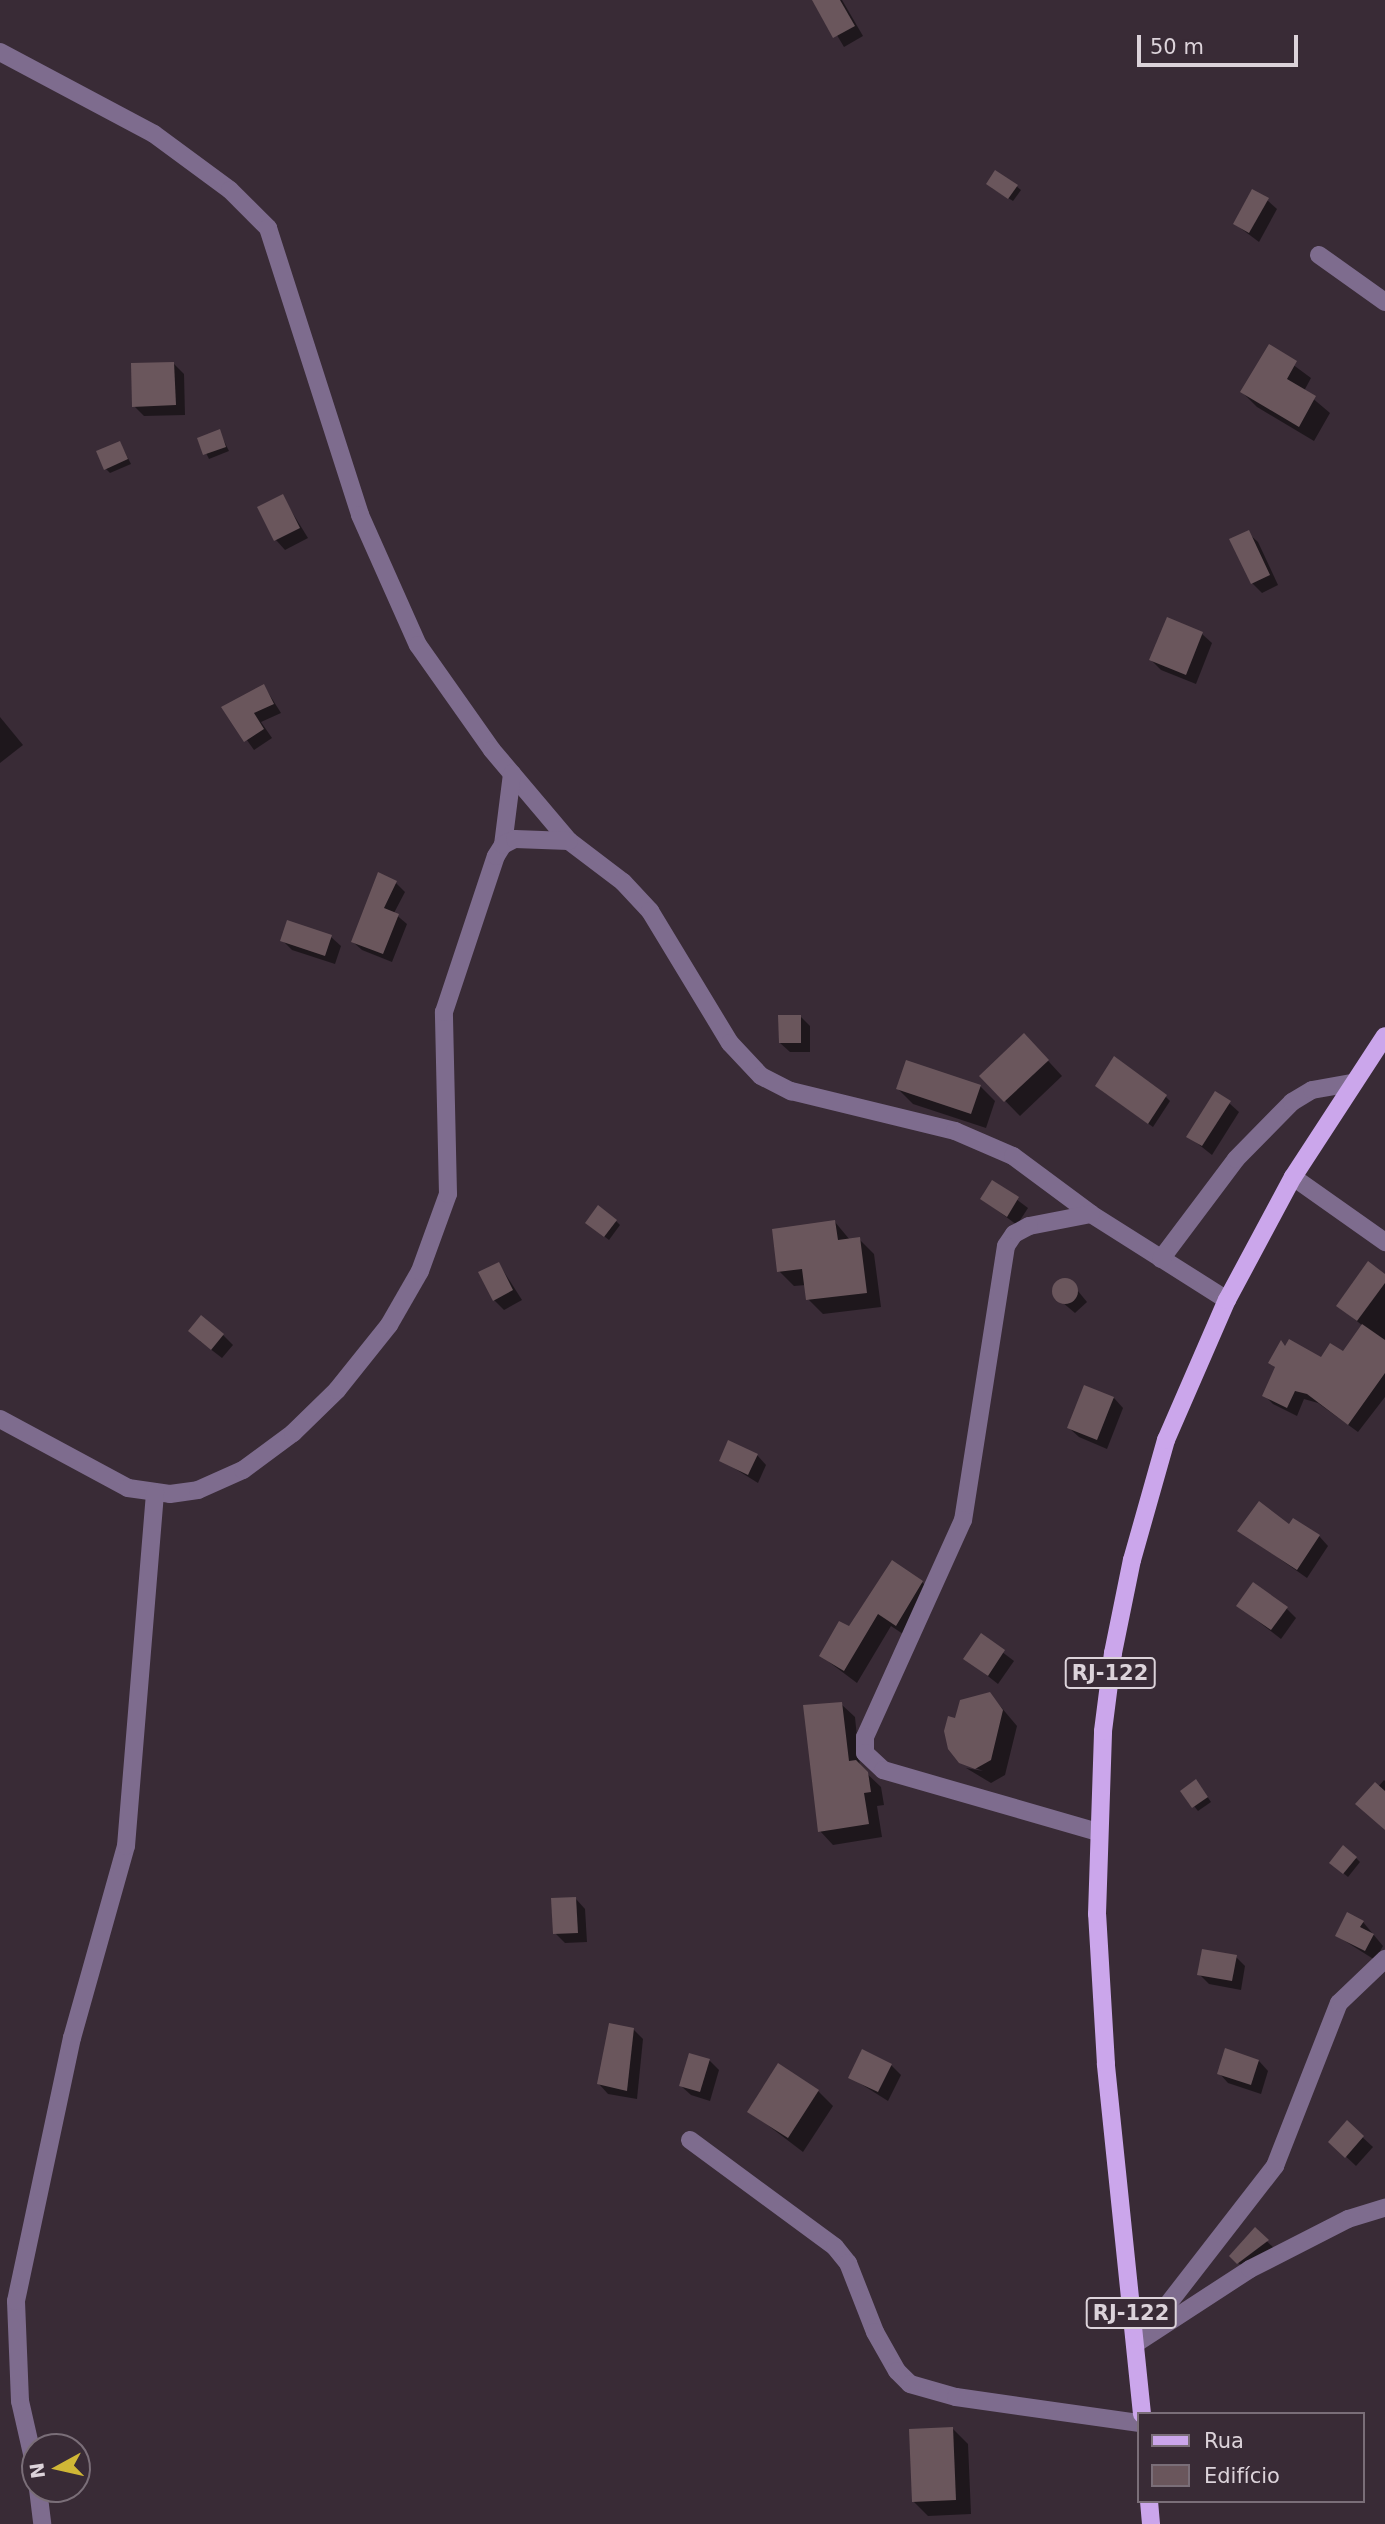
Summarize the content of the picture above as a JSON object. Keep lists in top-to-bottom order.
{
  "streets": {
    "main road": ["RJ-122"]
  },
  "legend": ["Rua", "Edifício"],
  "scale_bar": "50 m",
  "north": "left"
}
